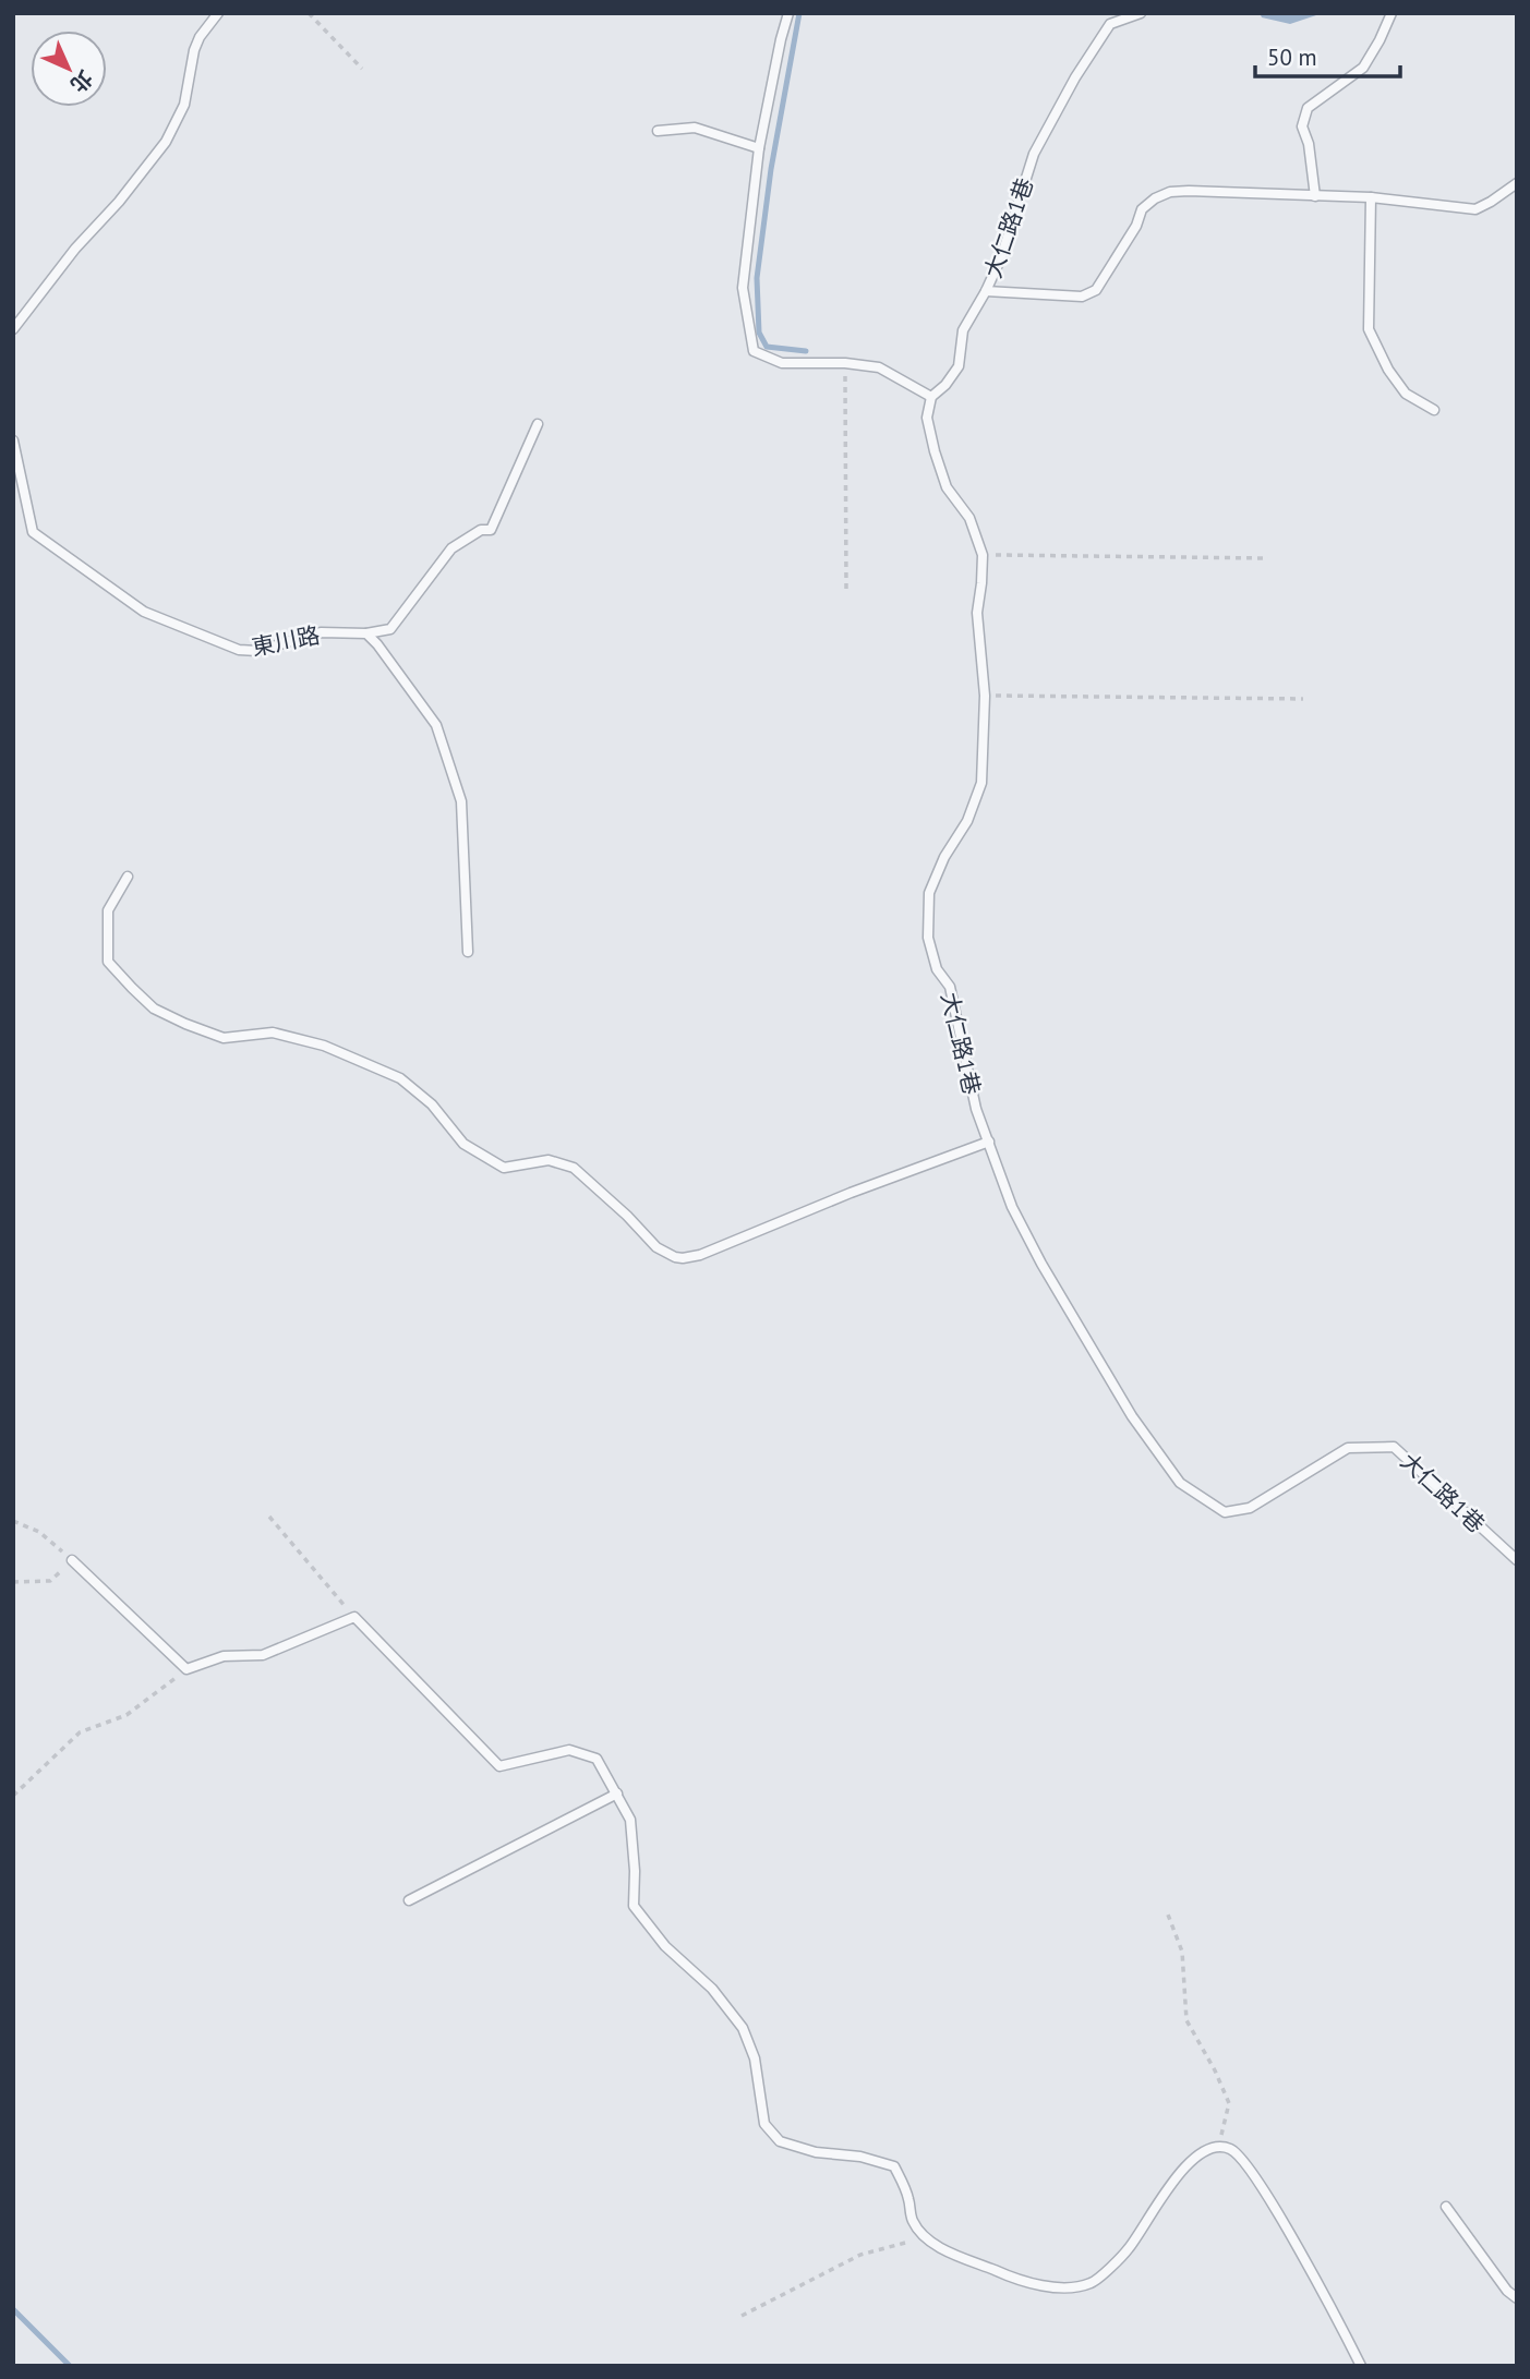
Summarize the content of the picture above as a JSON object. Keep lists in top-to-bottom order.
{
  "streets": {
    "lane": ["大仁路1巷", "東川路"]
  },
  "scale_bar": "50 m",
  "north": "bottom right"
}
